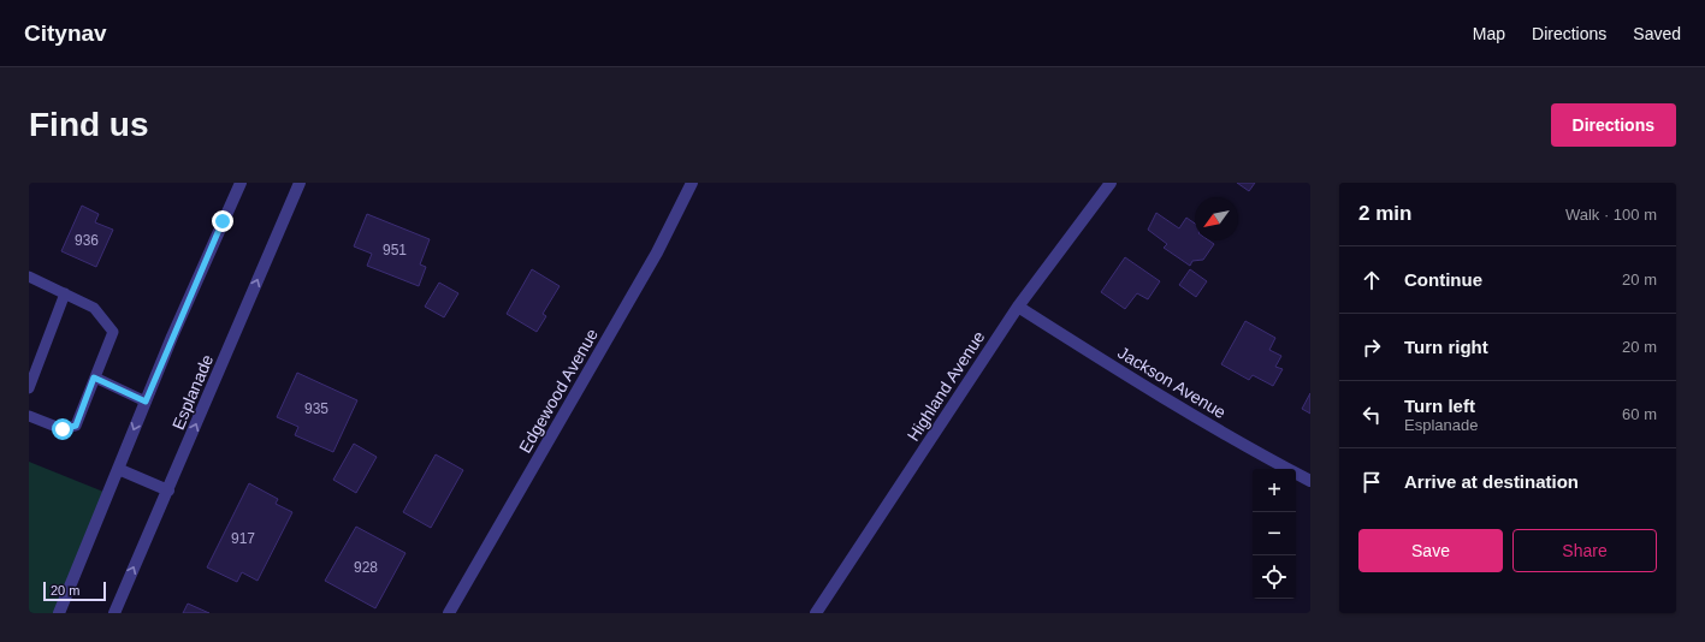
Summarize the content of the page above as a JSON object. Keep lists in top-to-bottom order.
{
  "streets": {
    "street": [
      "Jackson Avenue",
      "Highland Avenue",
      "Edgewood Avenue",
      "Esplanade"
    ]
  },
  "crossings": [
    ["Jackson Avenue", "Highland Avenue"]
  ],
  "house_numbers": [
    "936",
    "951",
    "935",
    "917",
    "928"
  ],
  "scale_bar": "20 m",
  "north": "bottom left",
  "page": {
    "header": "Citynav",
    "nav": ["Map", "Directions", "Saved"],
    "buttons": [
      "Directions",
      ["Save", "Share"]
    ],
    "title": "Find us",
    "heading": ["2 min", "Walk · 100 m"],
    "list": [
      ["Continue", "20 m"],
      ["Turn right", "20 m"],
      ["Turn left", "Esplanade", "60 m"],
      "Arrive at destination"
    ],
    "map_buttons": ["+", "−"],
    "scale": "20 m"
  }
}
